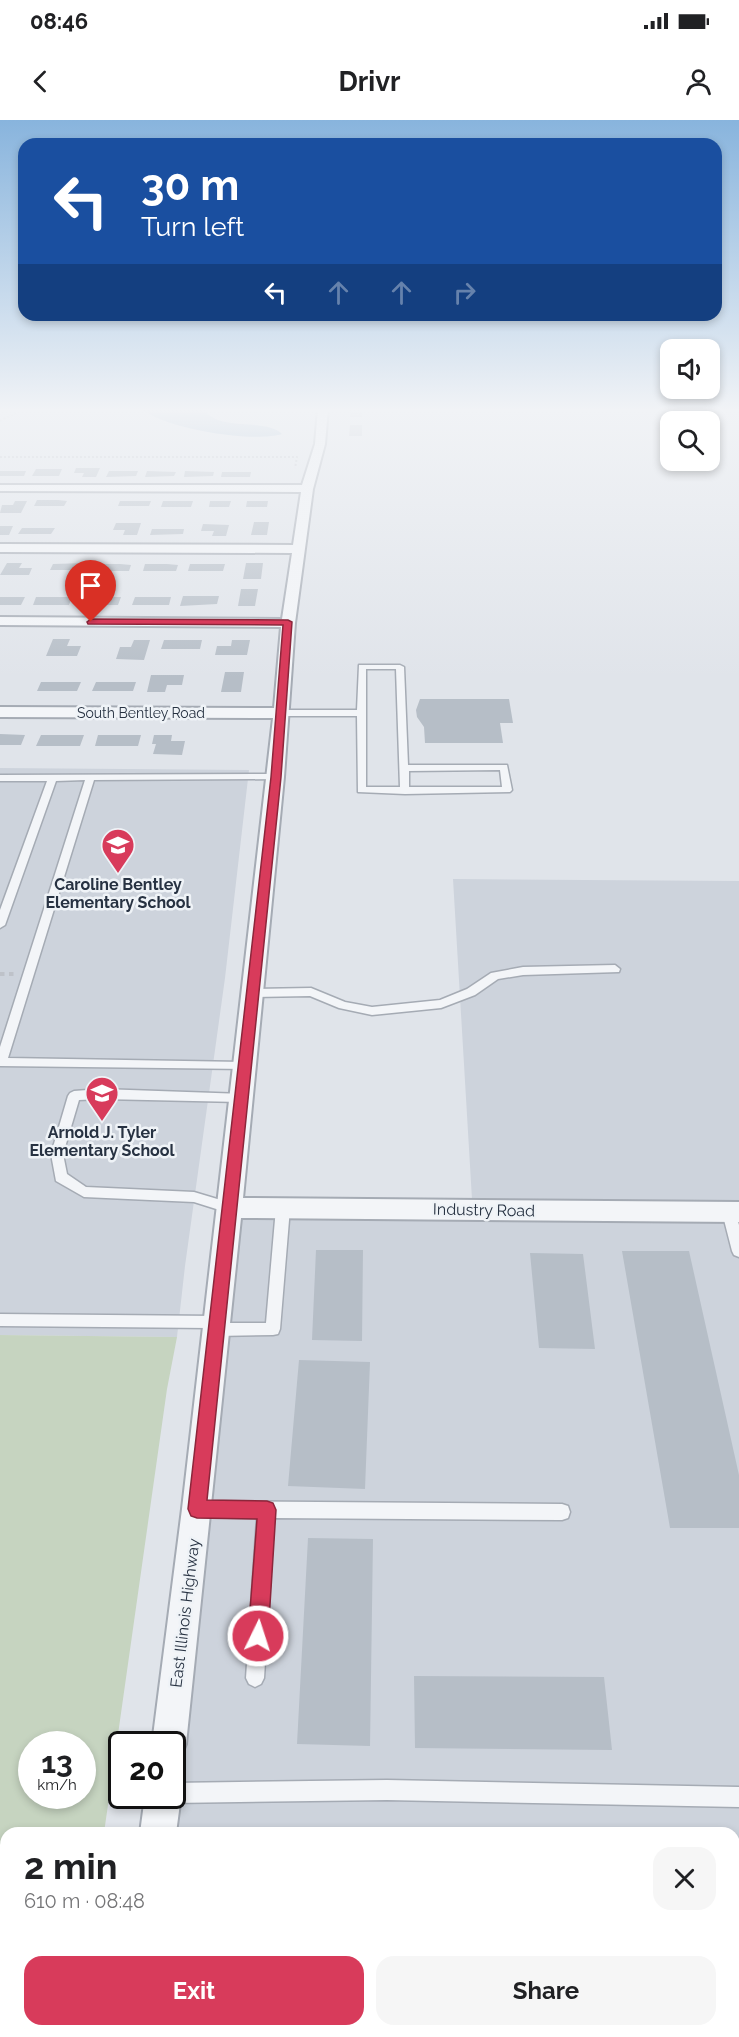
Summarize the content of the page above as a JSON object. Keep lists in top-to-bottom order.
{
  "streets": {
    "street": ["South Bentley Road", "Industry Road", "East Illinois Highway"]
  },
  "crossings": [
    ["South Bentley Road", "East Illinois Highway"],
    ["Industry Road", "East Illinois Highway"]
  ],
  "places": {
    "school or university": ["Caroline Bentley Elementary School", "Arnold J. Tyler Elementary School"]
  },
  "page": {
    "status": "08:46",
    "header": "Drivr",
    "turn": ["30 m", "Turn left"],
    "speed": "13 km/h",
    "limit": "20",
    "heading": ["2 min", "610 m · 08:48"],
    "buttons": ["Exit", "Share"]
  }
}
